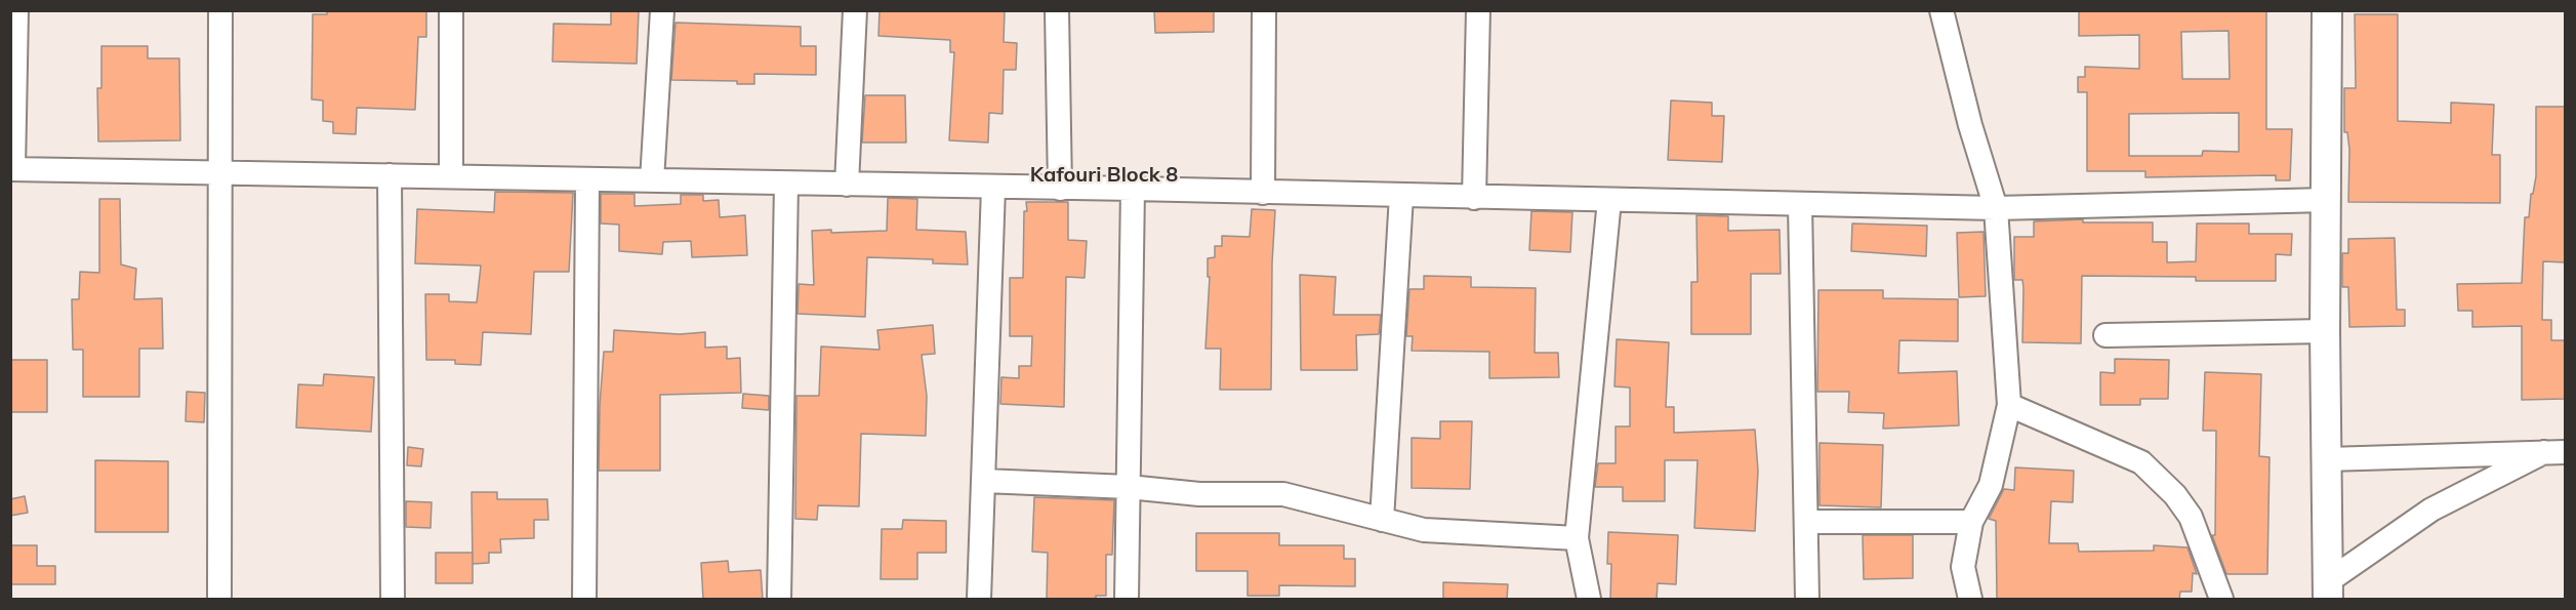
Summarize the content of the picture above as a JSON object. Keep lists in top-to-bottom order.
{
  "districts": ["Kafouri Block 8"]
}
